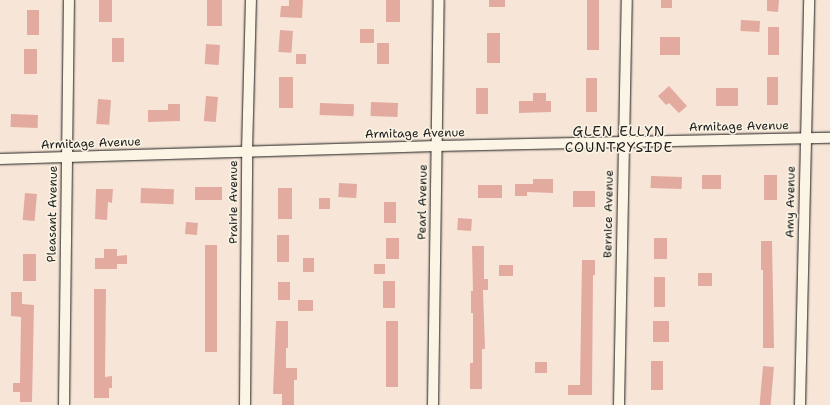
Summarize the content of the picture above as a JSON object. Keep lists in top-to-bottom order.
{
  "streets": {
    "street": [
      "Armitage Avenue",
      "Prairie Avenue",
      "Pearl Avenue",
      "Amy Avenue",
      "Pleasant Avenue",
      "Bernice Avenue"
    ]
  },
  "crossings": [
    ["Armitage Avenue", "Prairie Avenue"],
    ["Armitage Avenue", "Pearl Avenue"],
    ["Armitage Avenue", "Amy Avenue"],
    ["Armitage Avenue", "Pleasant Avenue"],
    ["Armitage Avenue", "Bernice Avenue"]
  ],
  "districts": ["GLEN ELLYN COUNTRYSIDE"]
}
